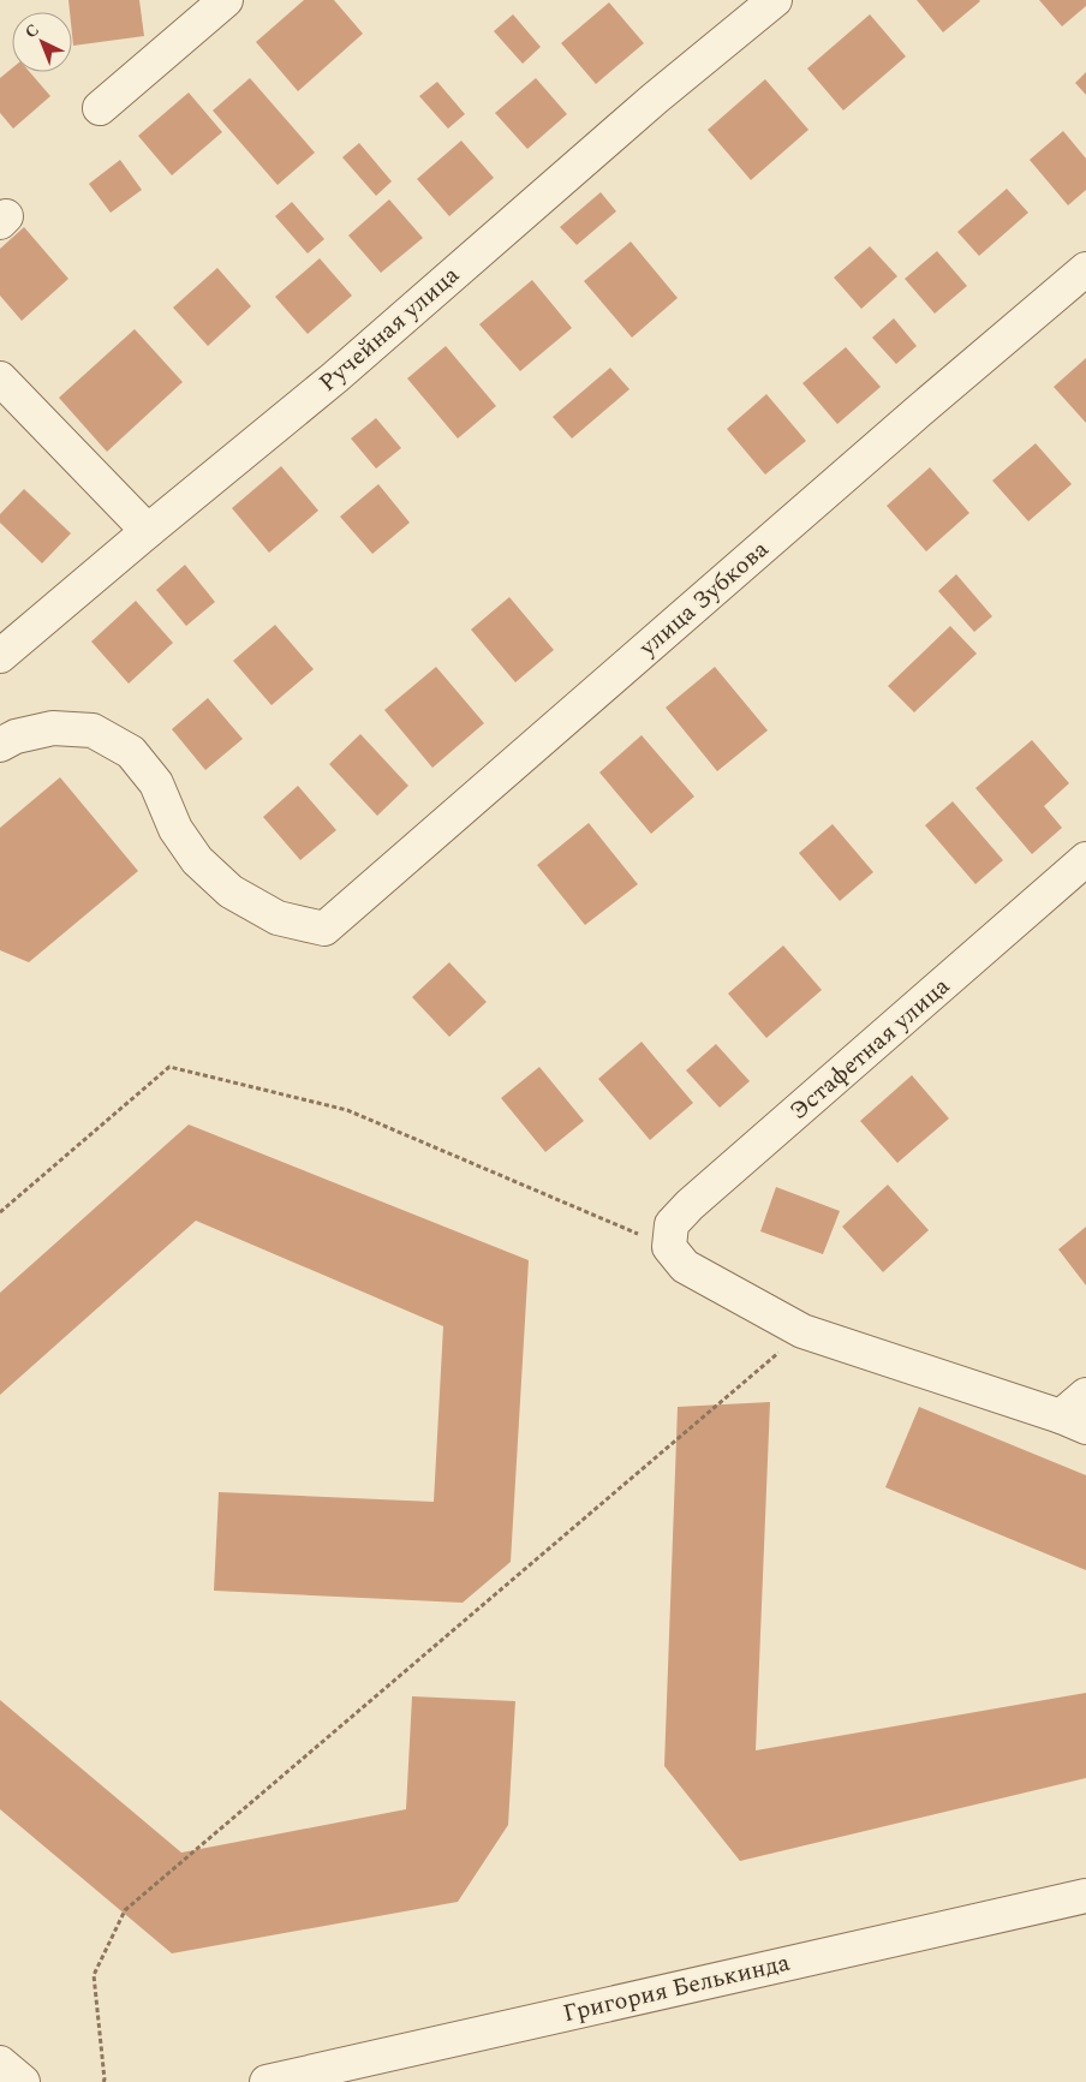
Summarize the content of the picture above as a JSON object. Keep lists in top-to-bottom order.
{
  "streets": {
    "street": [
      "Ручейная улица",
      "улица Зубкова",
      "Эстафетная улица",
      "Григория Белькинда"
    ]
  },
  "north": "top left"
}
